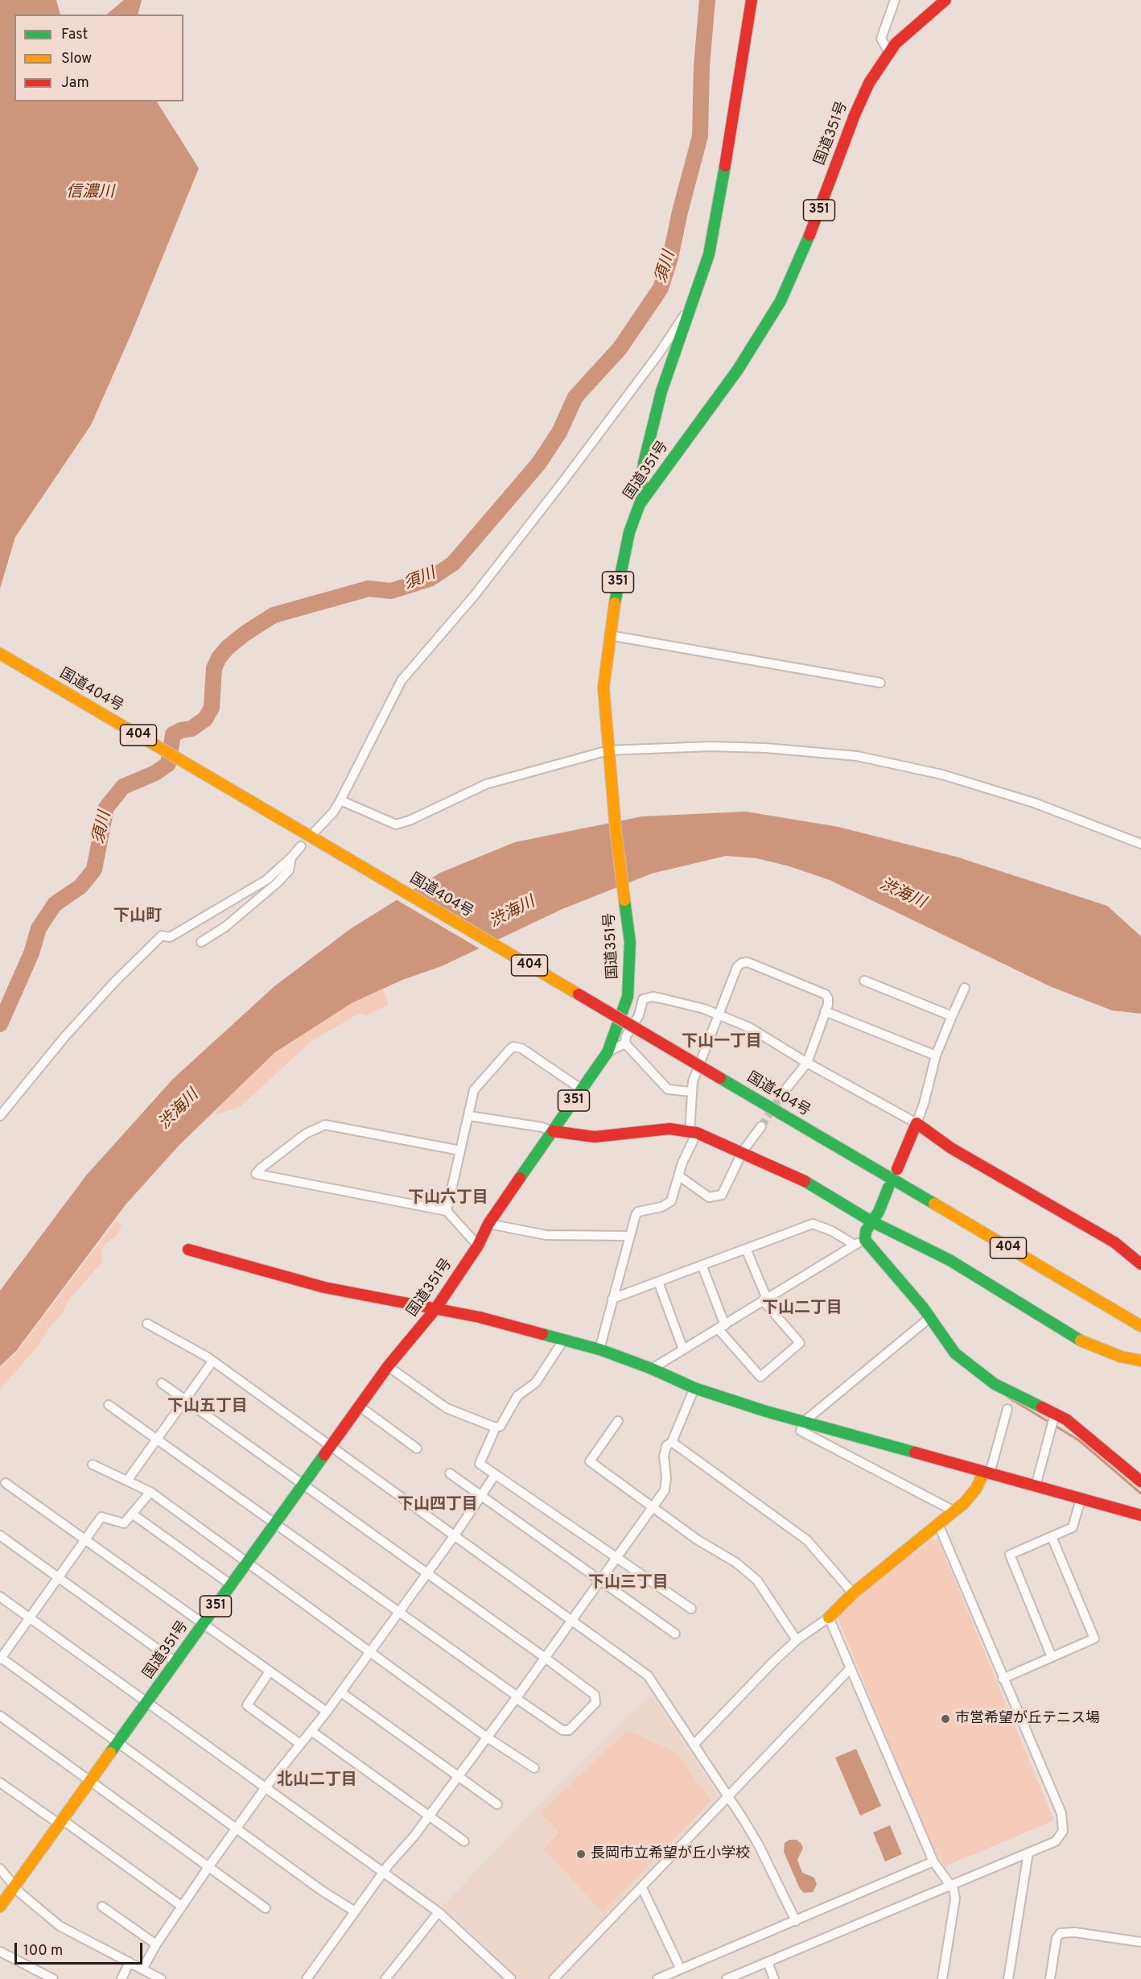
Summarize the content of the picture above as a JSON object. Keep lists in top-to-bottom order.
{
  "streets": {
    "main road": [
      "国道351号",
      "351",
      "国道404号",
      "404"
    ]
  },
  "districts": [
    "下山町",
    "下山一丁目",
    "下山六丁目",
    "下山二丁目",
    "下山五丁目",
    "下山四丁目",
    "下山三丁目",
    "北山二丁目"
  ],
  "water": ["信濃川", "須川", "渋海川"],
  "places": ["市営希望が丘テニス場", "長岡市立希望が丘小学校"],
  "legend": ["Fast", "Slow", "Jam"],
  "scale_bar": "100 m"
}
